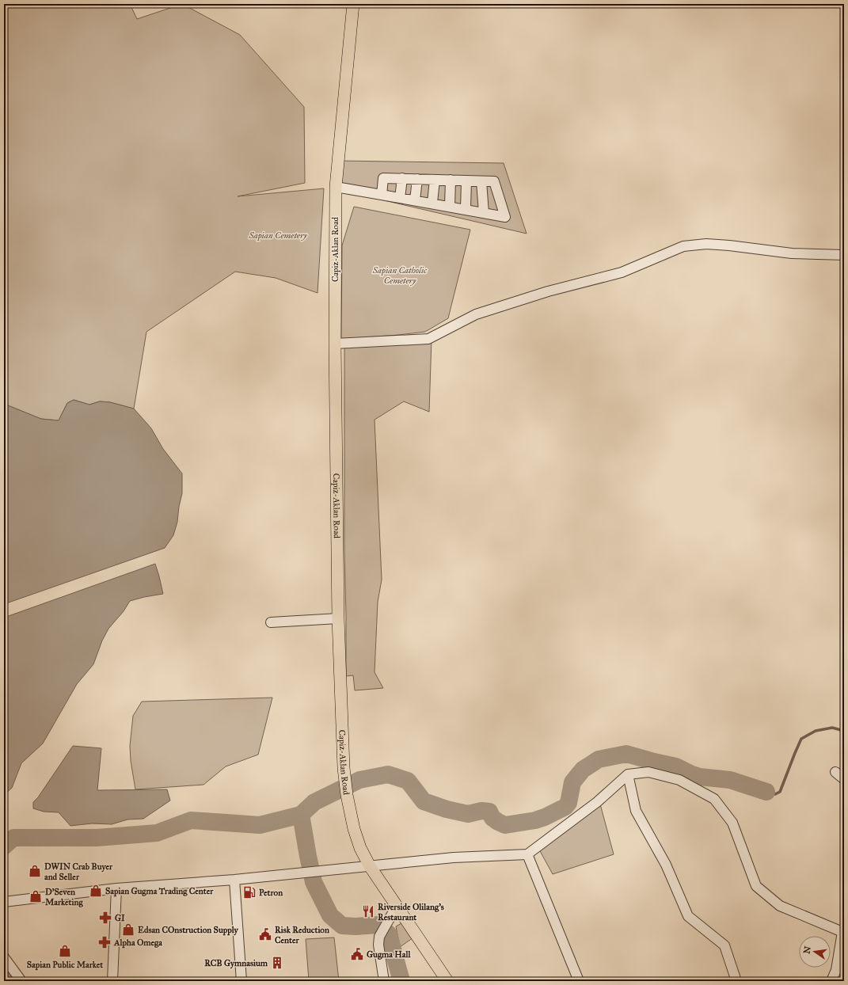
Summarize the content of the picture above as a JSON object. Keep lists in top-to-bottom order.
{
  "streets": {
    "main road": ["Capiz-Aklan Road"]
  },
  "parks": ["Sapian Cemetery", "Sapian Catholic Cemetery"],
  "places": {
    "shop": [
      "DWIN Crab Buyer and Seller",
      "Sapian Gugma Trading Center",
      "D'Seven Marketing",
      "Edsan COnstruction Supply",
      "Sapian Public Market"
    ],
    "fuel station": ["Petron"],
    "restaurant": ["Riverside Olilang's Restaurant"],
    "pharmacy": ["GI", "Alpha Omega"],
    "public building": ["Risk Reduction Center", "Gugma Hall"],
    "building": ["RCB Gymnasium"]
  },
  "north": "left"
}
